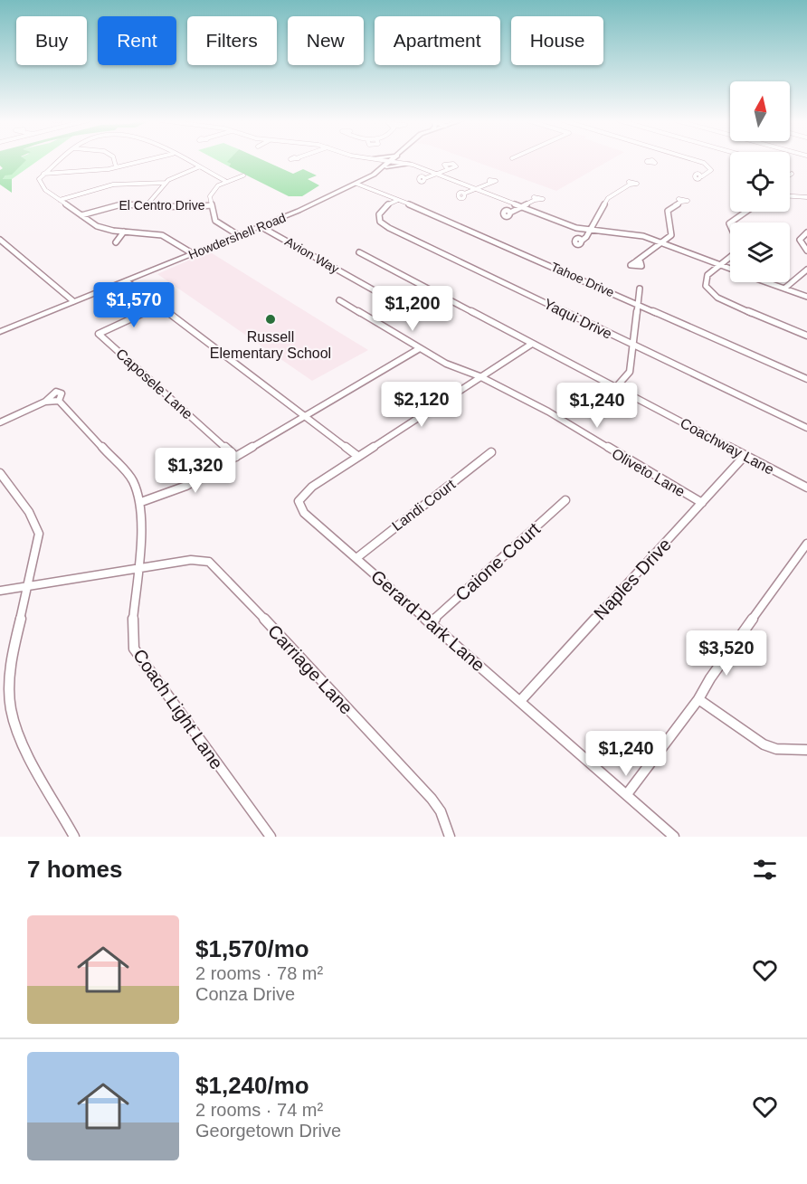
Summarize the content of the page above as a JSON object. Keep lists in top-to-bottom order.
{
  "streets": {
    "main road": ["Howdershell Road"],
    "street": [
      "El Centro Drive",
      "Avion Way",
      "Tahoe Drive",
      "Yaqui Drive",
      "Caposele Lane",
      "Coachway Lane",
      "Oliveto Lane",
      "Landi Court",
      "Caione Court",
      "Naples Drive",
      "Gerard Park Lane",
      "Carriage Lane",
      "Coach Light Lane"
    ]
  },
  "crossings": [
    ["Howdershell Road", "Avion Way"],
    ["Howdershell Road", "Tahoe Drive"],
    ["Tahoe Drive", "Yaqui Drive"],
    ["Coachway Lane", "Naples Drive"],
    ["Oliveto Lane", "Naples Drive"],
    ["Landi Court", "Gerard Park Lane"],
    ["Caione Court", "Gerard Park Lane"],
    ["Naples Drive", "Gerard Park Lane"],
    ["Carriage Lane", "Coach Light Lane"]
  ],
  "places": ["Russell Elementary School"],
  "north": "top",
  "page": {
    "chip": [
      "Buy",
      "Rent",
      "Filters",
      "New",
      "Apartment",
      "House"
    ],
    "price": [
      "$1,570",
      "$1,200",
      "$2,120",
      "$1,240",
      "$1,320",
      "$3,520",
      "$1,240"
    ],
    "heading": "7 homes",
    "list": [
      {
        "name": "$1,570/mo",
        "note": "2 rooms · 78 m² · Conza Drive"
      },
      {
        "name": "$1,240/mo",
        "note": "2 rooms · 74 m² · Georgetown Drive"
      }
    ]
  }
}
